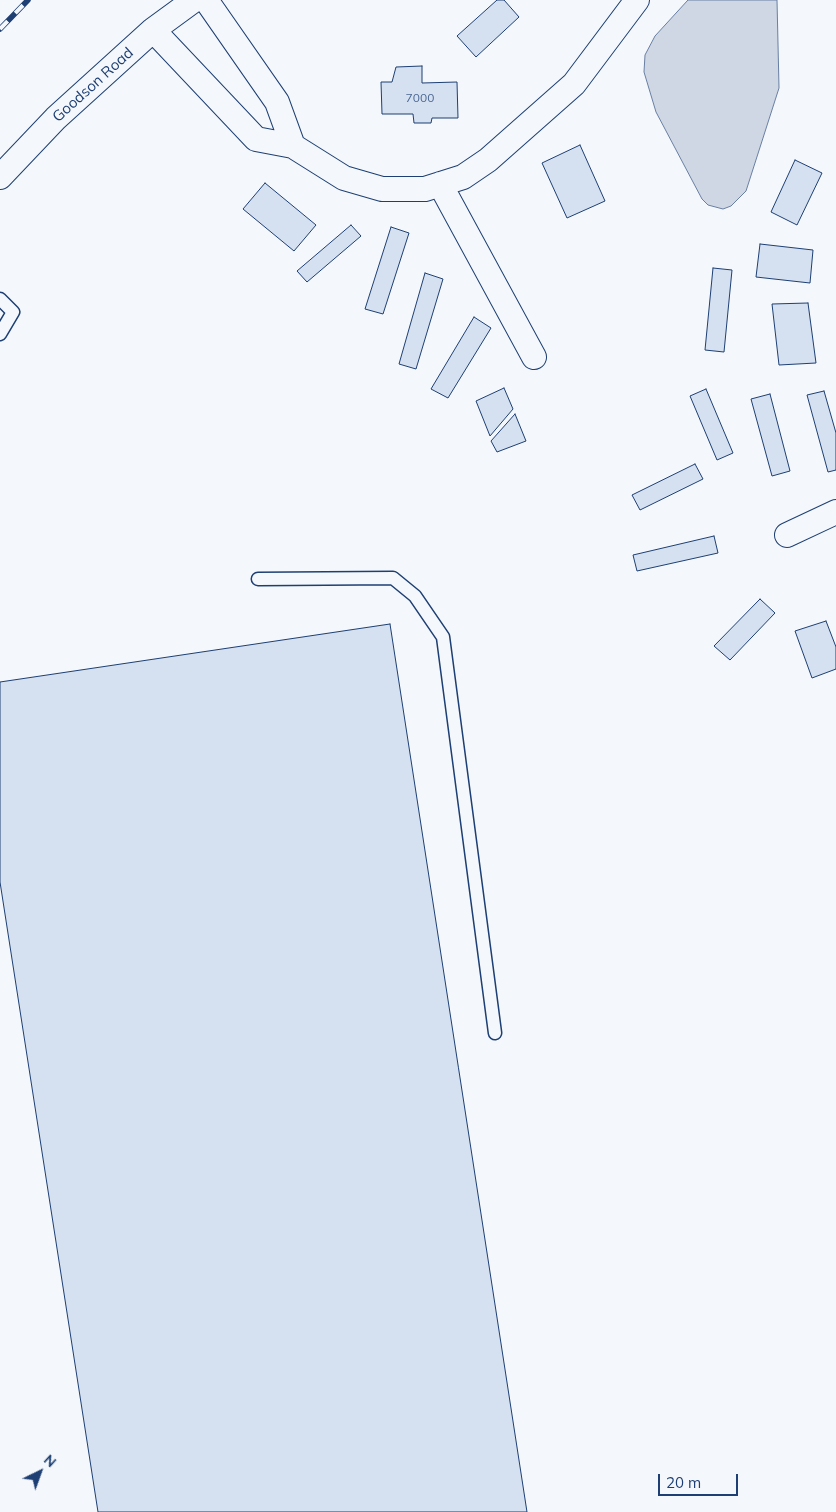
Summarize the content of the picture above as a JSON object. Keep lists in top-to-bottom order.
{
  "streets": {
    "street": ["Goodson Road"]
  },
  "house_numbers": ["7000"],
  "scale_bar": "20 m",
  "north": "top right"
}
